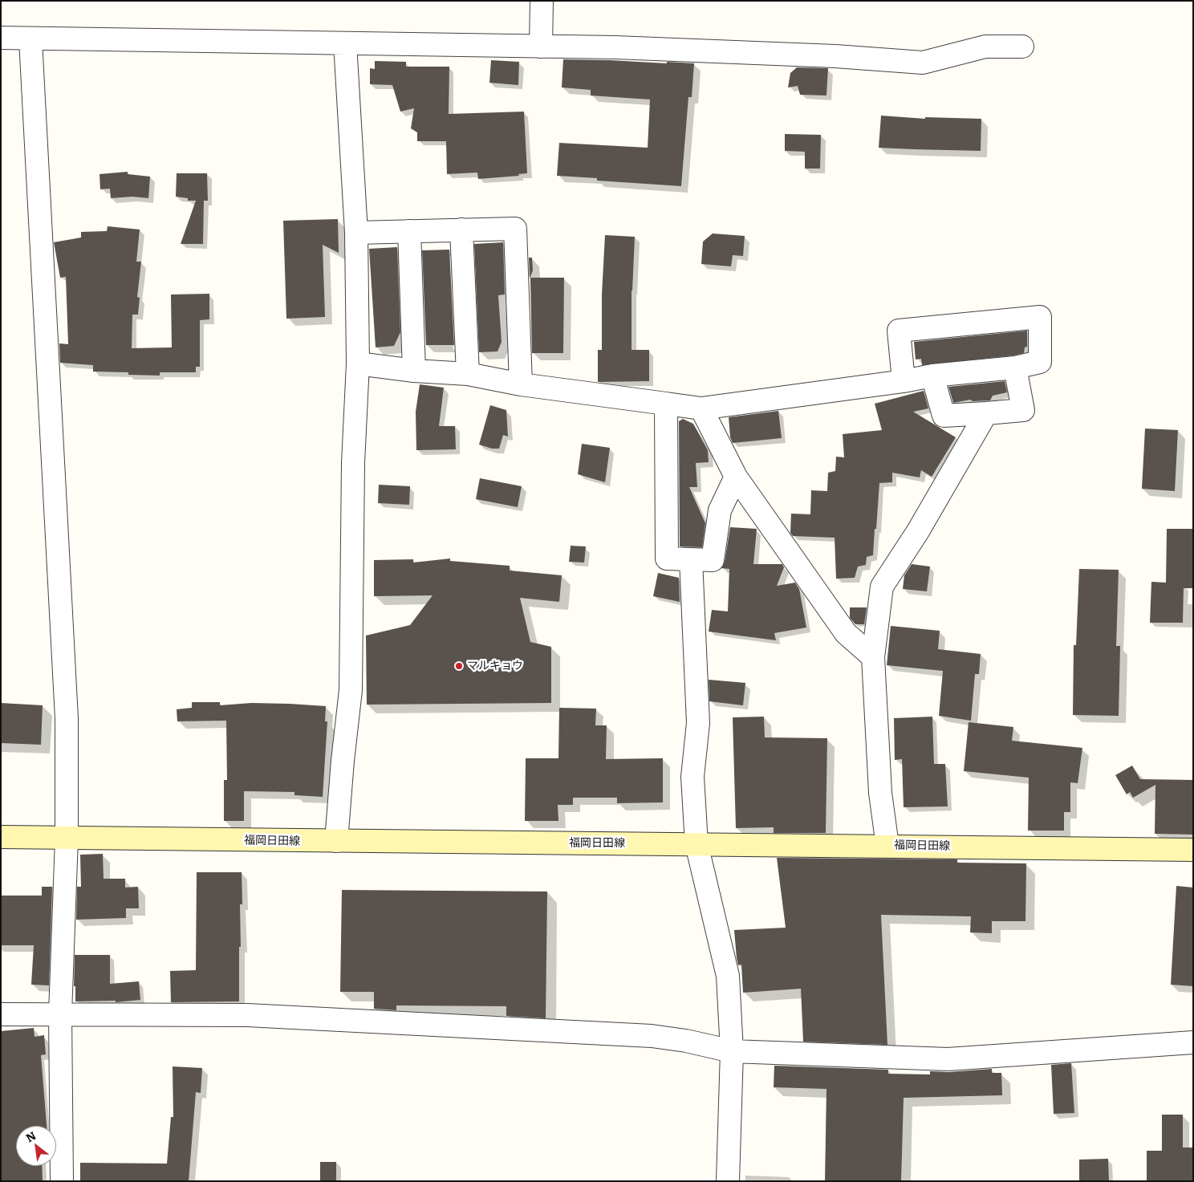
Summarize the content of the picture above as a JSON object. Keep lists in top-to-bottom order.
{
  "streets": {
    "main road": ["福岡日田線"]
  },
  "places": ["マルキョウ"],
  "north": "top left"
}
